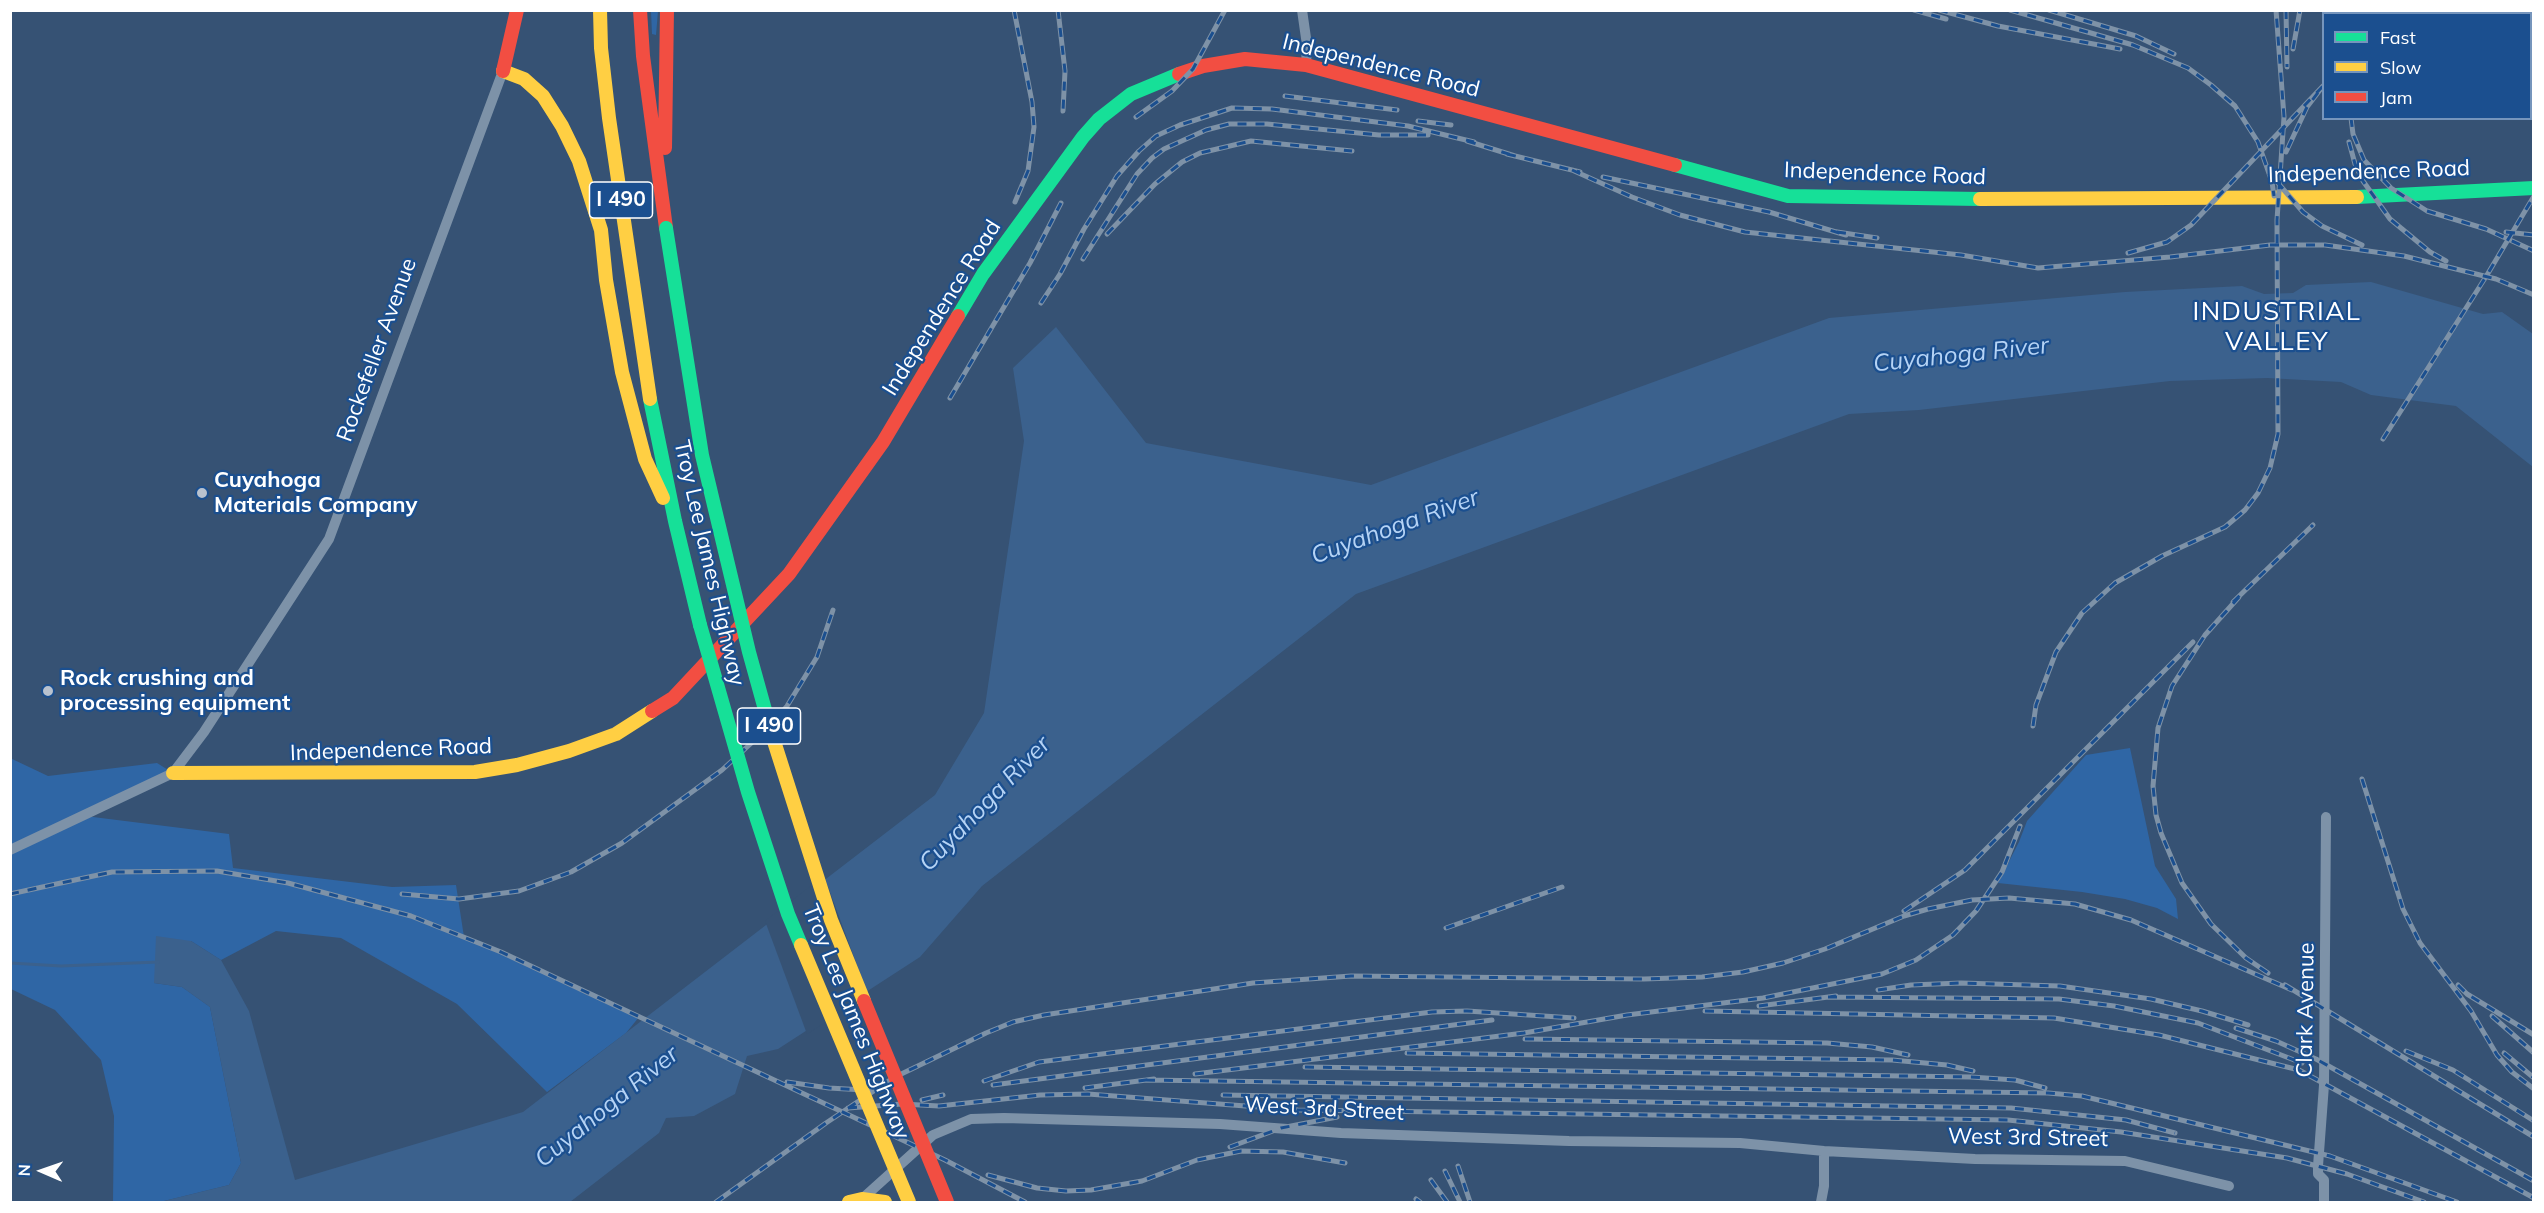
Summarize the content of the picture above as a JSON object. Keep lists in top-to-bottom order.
{
  "streets": {
    "main road": [
      "Independence Road",
      "I 490",
      "Rockefeller Avenue",
      "Troy Lee James Highway"
    ],
    "street": ["Clark Avenue", "West 3rd Street"]
  },
  "crossings": [
    ["Independence Road", "Rockefeller Avenue"]
  ],
  "districts": ["INDUSTRIAL VALLEY"],
  "water": ["Cuyahoga River"],
  "places": ["Cuyahoga Materials Company", "Rock crushing and processing equipment"],
  "legend": ["Fast", "Slow", "Jam"],
  "north": "left"
}
